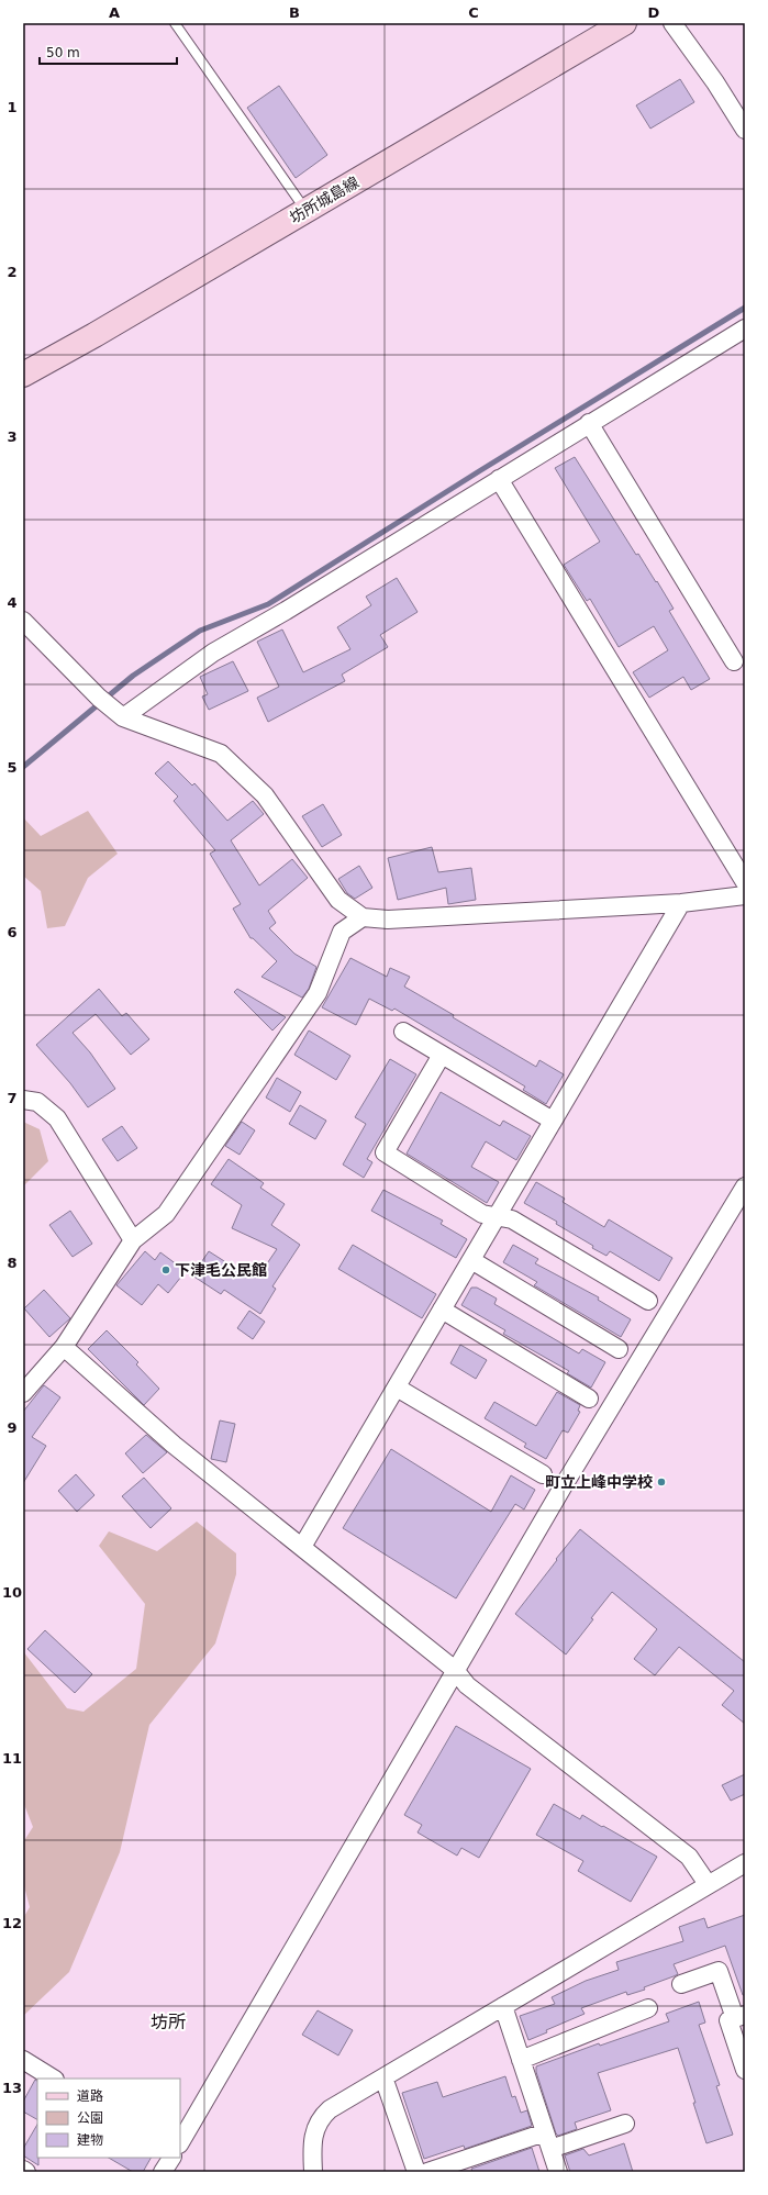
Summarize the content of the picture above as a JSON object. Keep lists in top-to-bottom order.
{
  "streets": {
    "main road": ["坊所城島線"]
  },
  "districts": ["坊所"],
  "places": ["下津毛公民館", "町立上峰中学校"],
  "legend": ["道路", "公園", "建物"],
  "scale_bar": "50 m",
  "grid": {
    "columns": [
      "A",
      "B",
      "C",
      "D"
    ],
    "rows": [
      "1",
      "2",
      "3",
      "4",
      "5",
      "6",
      "7",
      "8",
      "9",
      "10",
      "11",
      "12",
      "13"
    ]
  }
}
